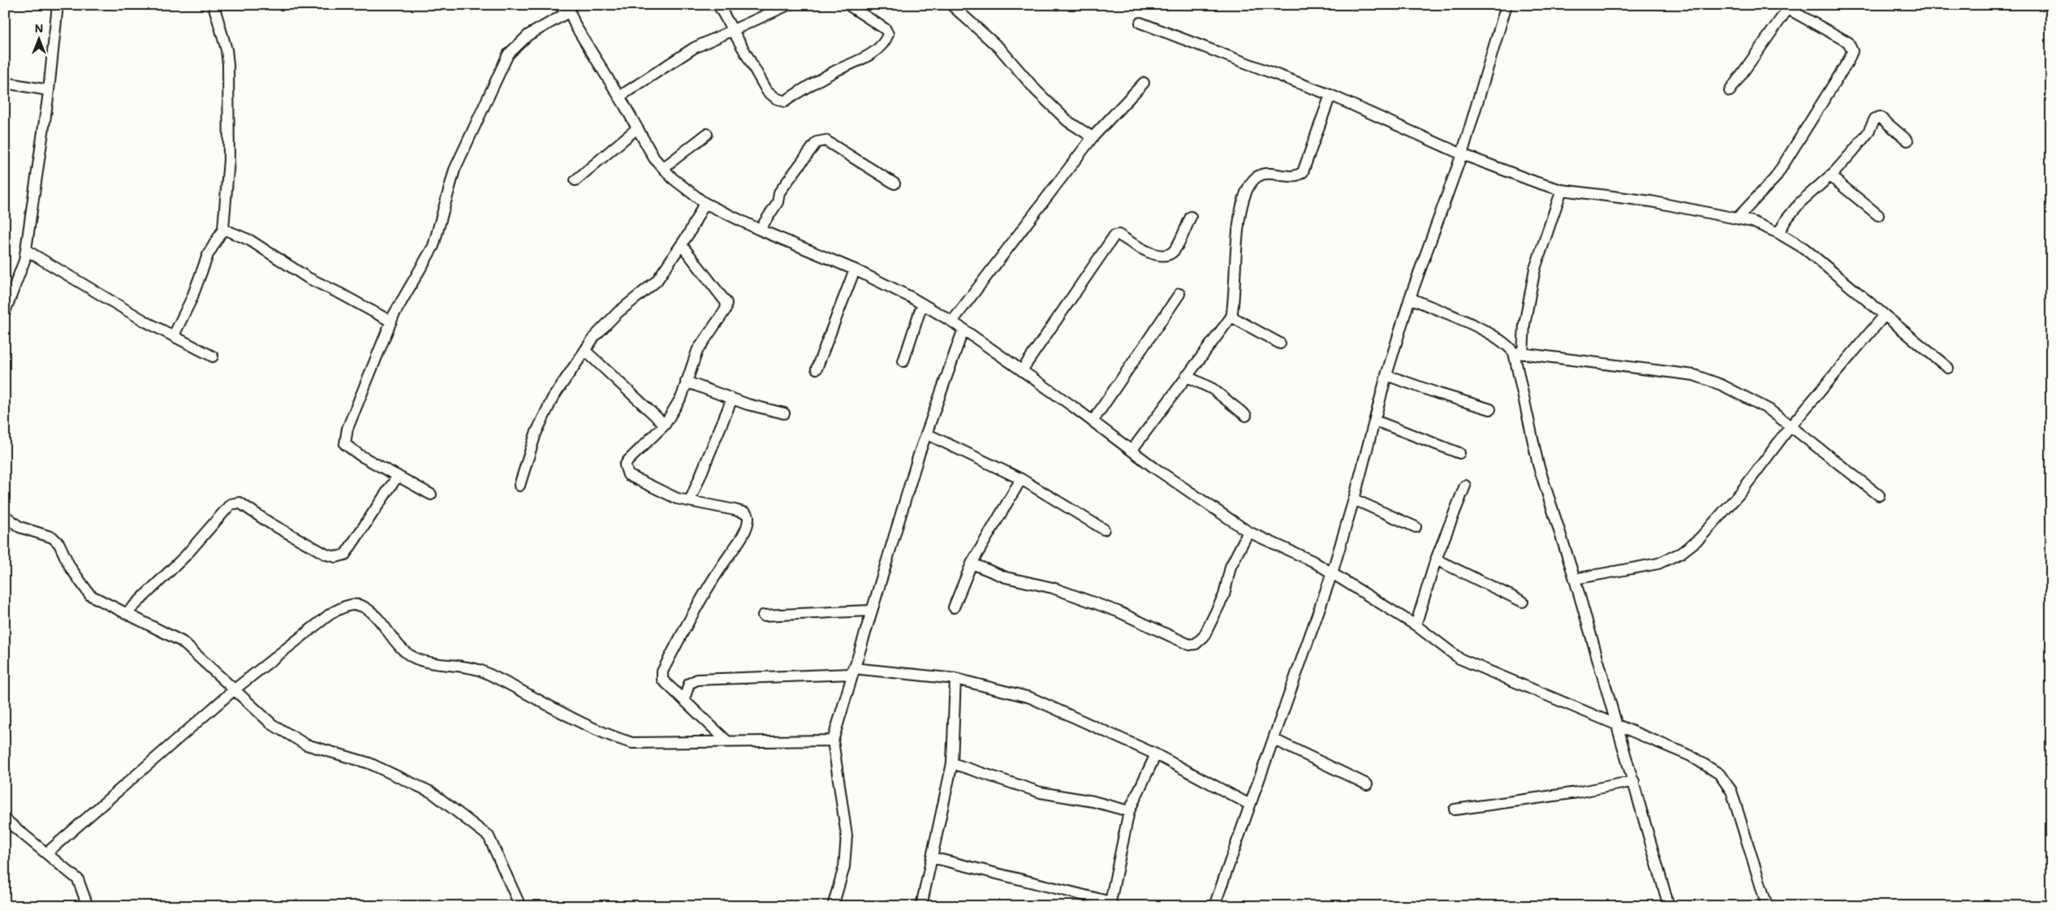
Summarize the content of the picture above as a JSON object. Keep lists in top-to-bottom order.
{
  "north": "top"
}
